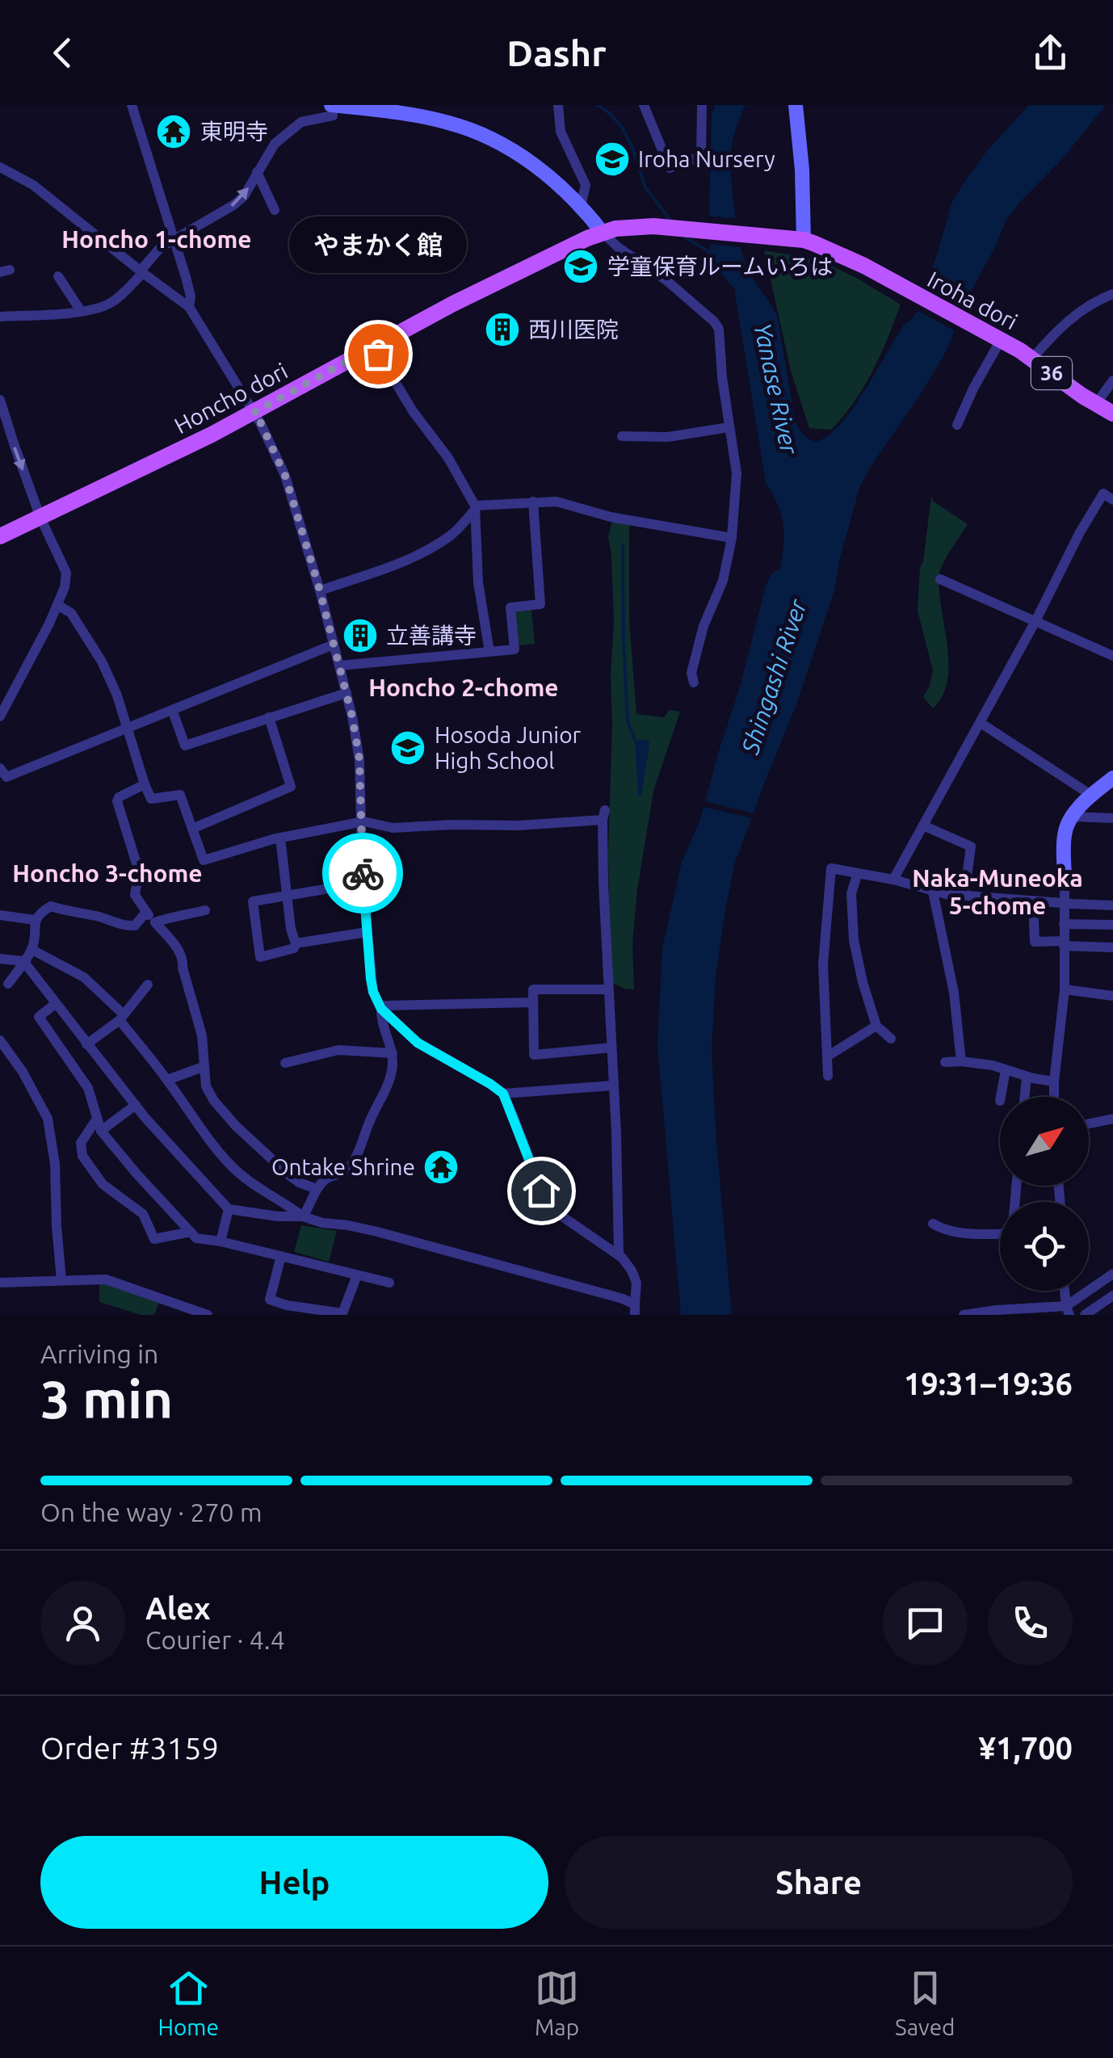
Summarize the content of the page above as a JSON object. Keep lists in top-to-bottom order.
{
  "streets": {
    "main road": ["Iroha dori", "36", "Honcho dori"]
  },
  "crossings": [
    ["Iroha dori", "Honcho dori"]
  ],
  "districts": [
    "Honcho 1-chome",
    "Honcho 2-chome",
    "Honcho 3-chome",
    "Naka-Muneoka 5-chome"
  ],
  "water": ["Yanase River", "Shingashi River"],
  "places": {
    "temple": ["東明寺", "Ontake Shrine"],
    "school or university": ["Iroha Nursery", "学童保育ルームいろは", "Hosoda Junior High School"],
    "building": ["西川医院", "立善講寺"],
    "other": ["やまかく館"]
  },
  "north": "top right",
  "page": {
    "header": "Dashr",
    "bubble": "やまかく館",
    "heading": ["3 min", "Arriving in", "19:31–19:36"],
    "panel": [
      "Alex",
      "Courier · 4.4",
      "Order #3159",
      "¥1,700"
    ],
    "bar": "On the way · 270 m",
    "buttons": ["Help", "Share"],
    "tabs": ["Home", "Map", "Saved"]
  }
}
